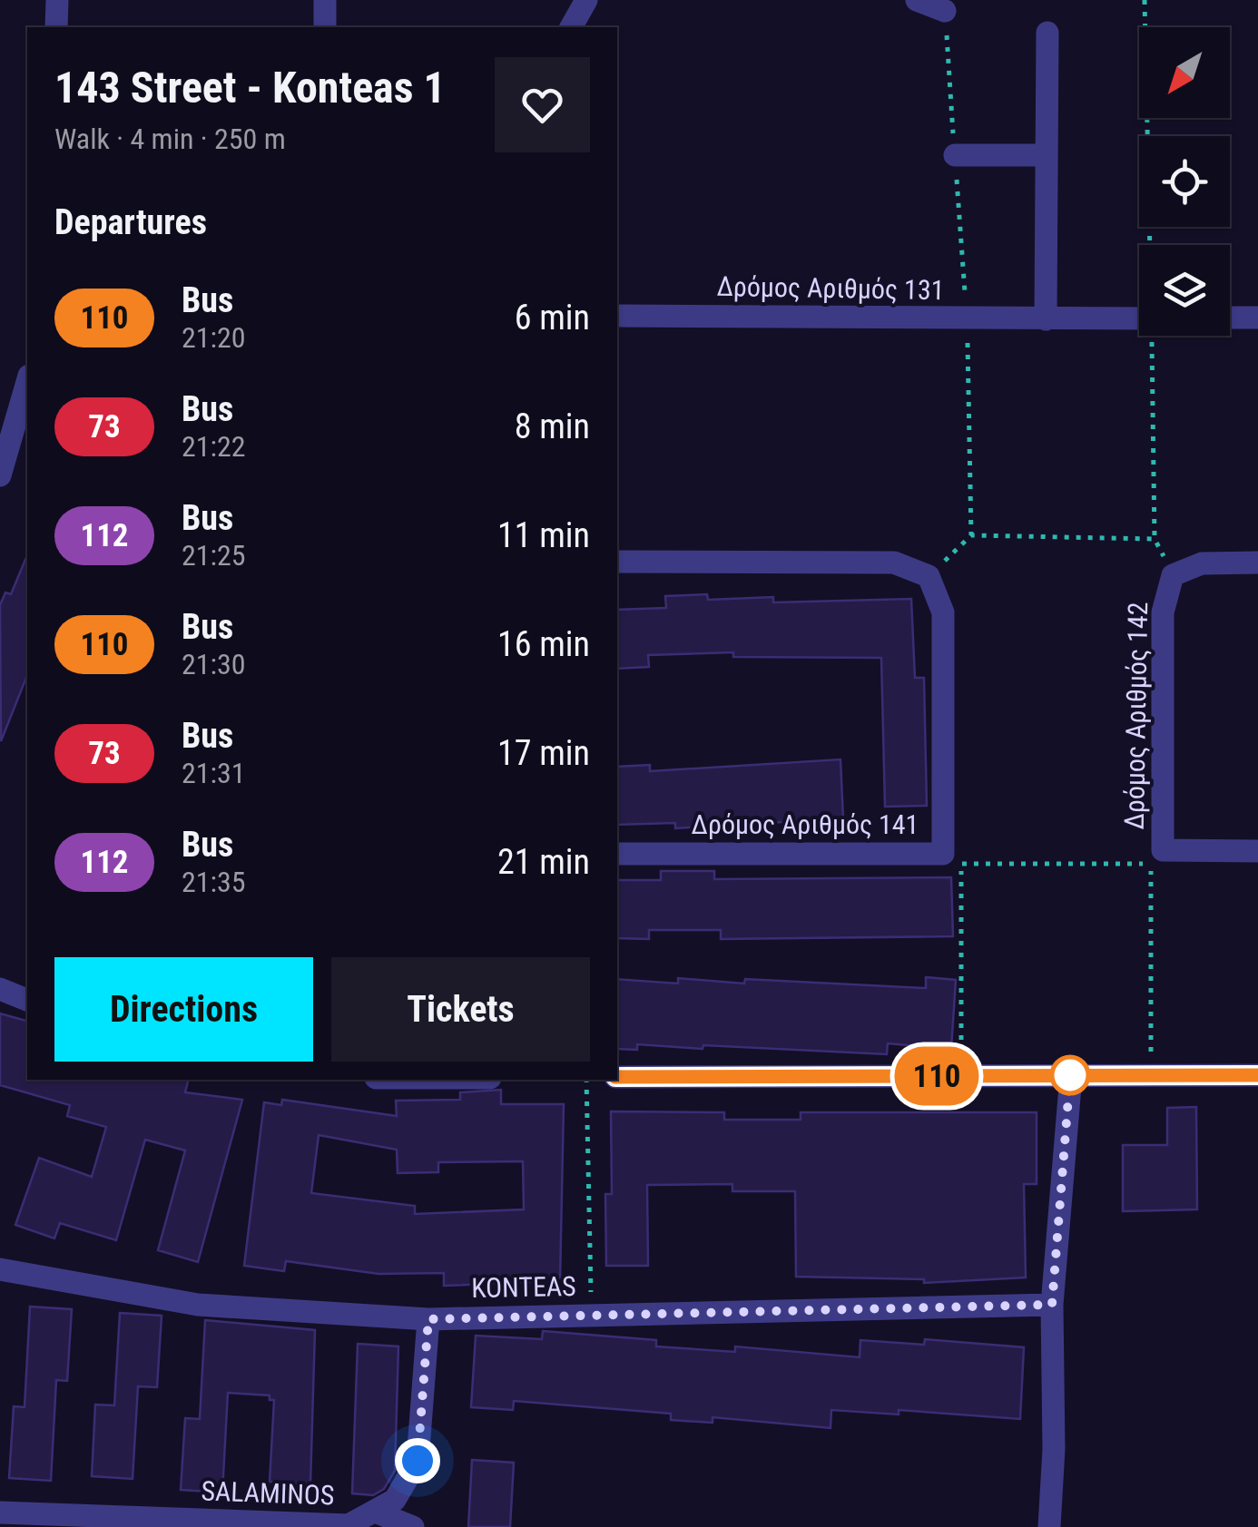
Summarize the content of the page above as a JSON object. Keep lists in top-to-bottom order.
{
  "streets": {
    "street": [
      "Δρόμος Αριθμός 131",
      "Δρόμος Αριθμός 142",
      "Δρόμος Αριθμός 141",
      "KONTEAS",
      "SALAMINOS"
    ]
  },
  "crossings": [
    ["KONTEAS", "SALAMINOS"]
  ],
  "lines": ["bus line 110"],
  "north": "bottom left",
  "page": {
    "on_map": "110",
    "heading": [
      ["143 Street - Konteas 1", "Walk · 4 min · 250 m"],
      "Departures"
    ],
    "list": [
      {
        "mark": "110",
        "name": "Bus",
        "note": "21:20",
        "value": "6 min"
      },
      {
        "mark": "73",
        "name": "Bus",
        "note": "21:22",
        "value": "8 min"
      },
      {
        "mark": "112",
        "name": "Bus",
        "note": "21:25",
        "value": "11 min"
      },
      {
        "mark": "110",
        "name": "Bus",
        "note": "21:30",
        "value": "16 min"
      },
      {
        "mark": "73",
        "name": "Bus",
        "note": "21:31",
        "value": "17 min"
      },
      {
        "mark": "112",
        "name": "Bus",
        "note": "21:35",
        "value": "21 min"
      }
    ],
    "buttons": ["Directions", "Tickets"]
  }
}
